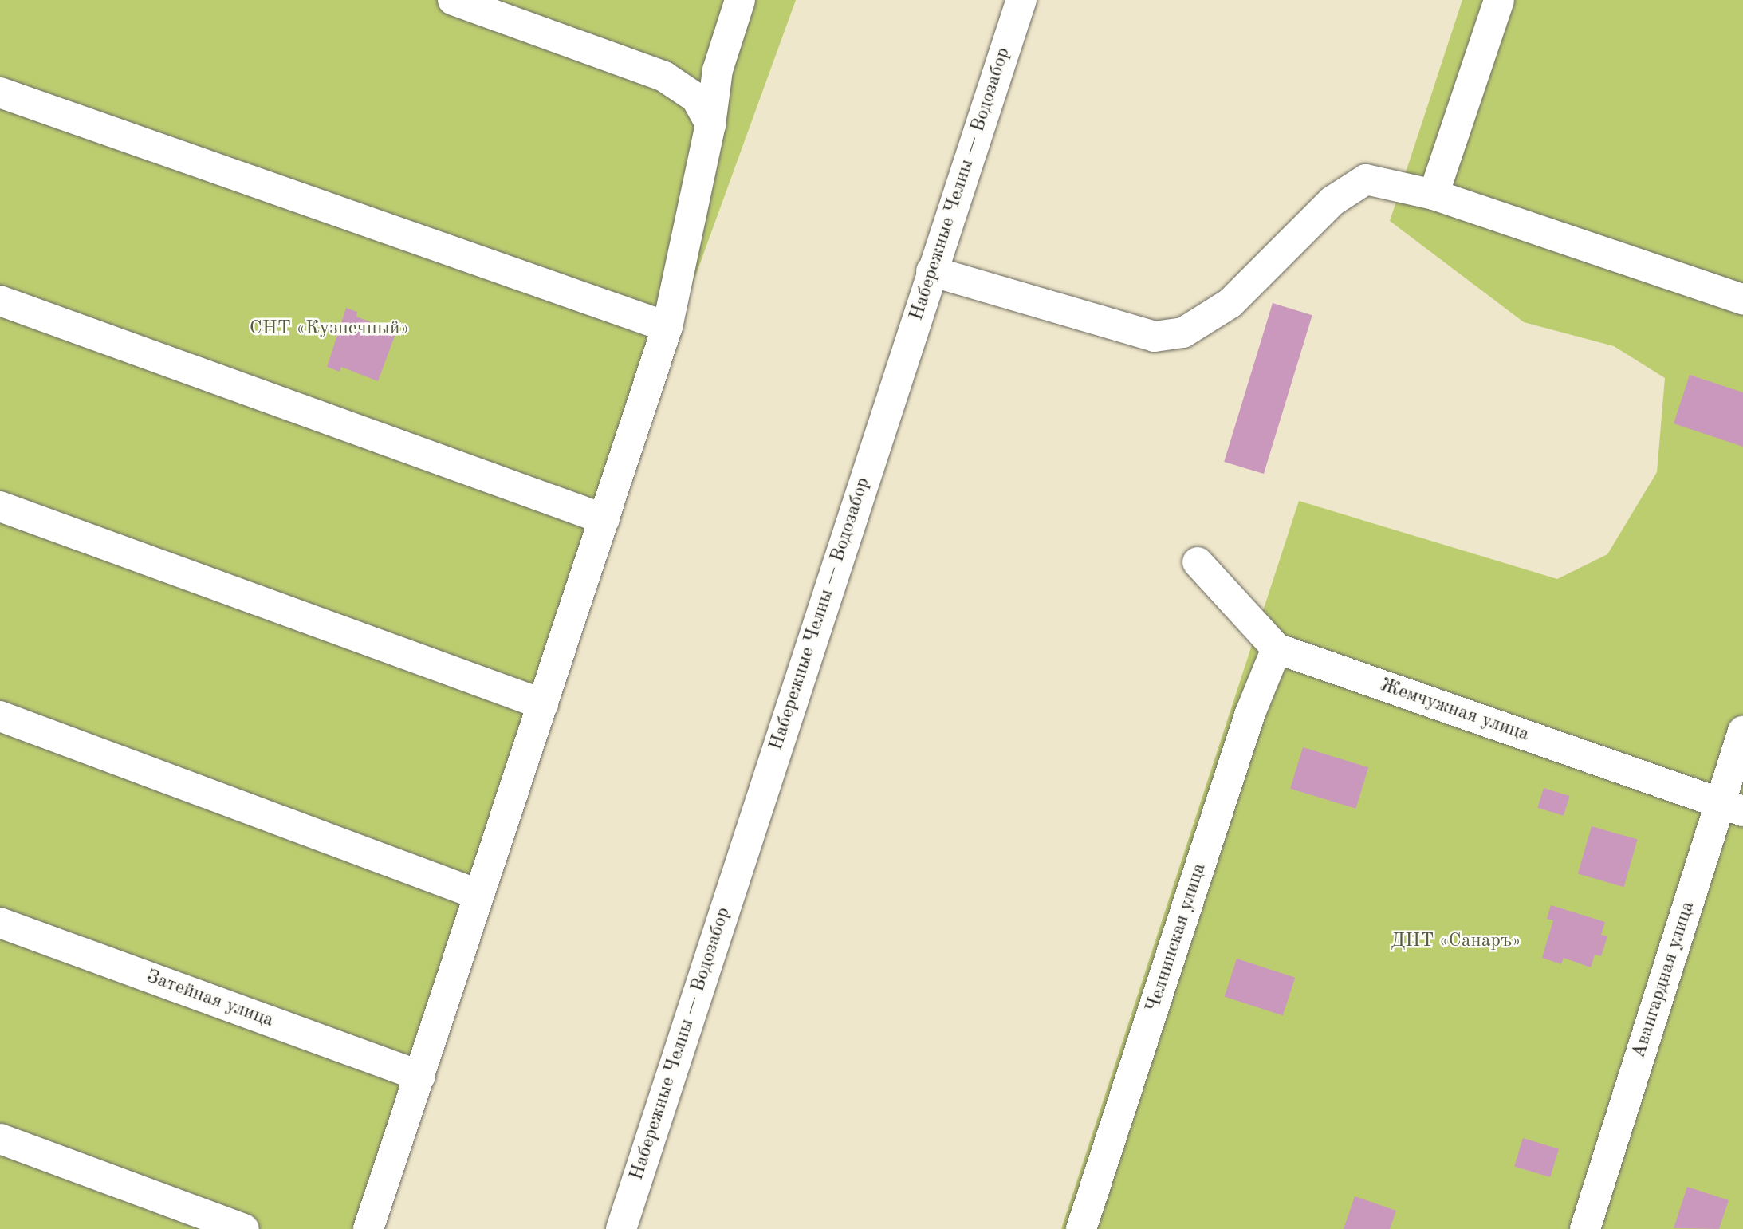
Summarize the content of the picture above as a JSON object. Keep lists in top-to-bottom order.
{
  "streets": {
    "street": [
      "Набережные Челны — Водозабор",
      "Жемчужная улица",
      "Челнинская улица",
      "Авангардная улица",
      "Затейная улица"
    ]
  },
  "crossings": [
    ["Жемчужная улица", "Челнинская улица"],
    ["Жемчужная улица", "Авангардная улица"]
  ],
  "parks": ["СНТ «Кузнечный»", "ДНТ «Санаръ»"]
}
